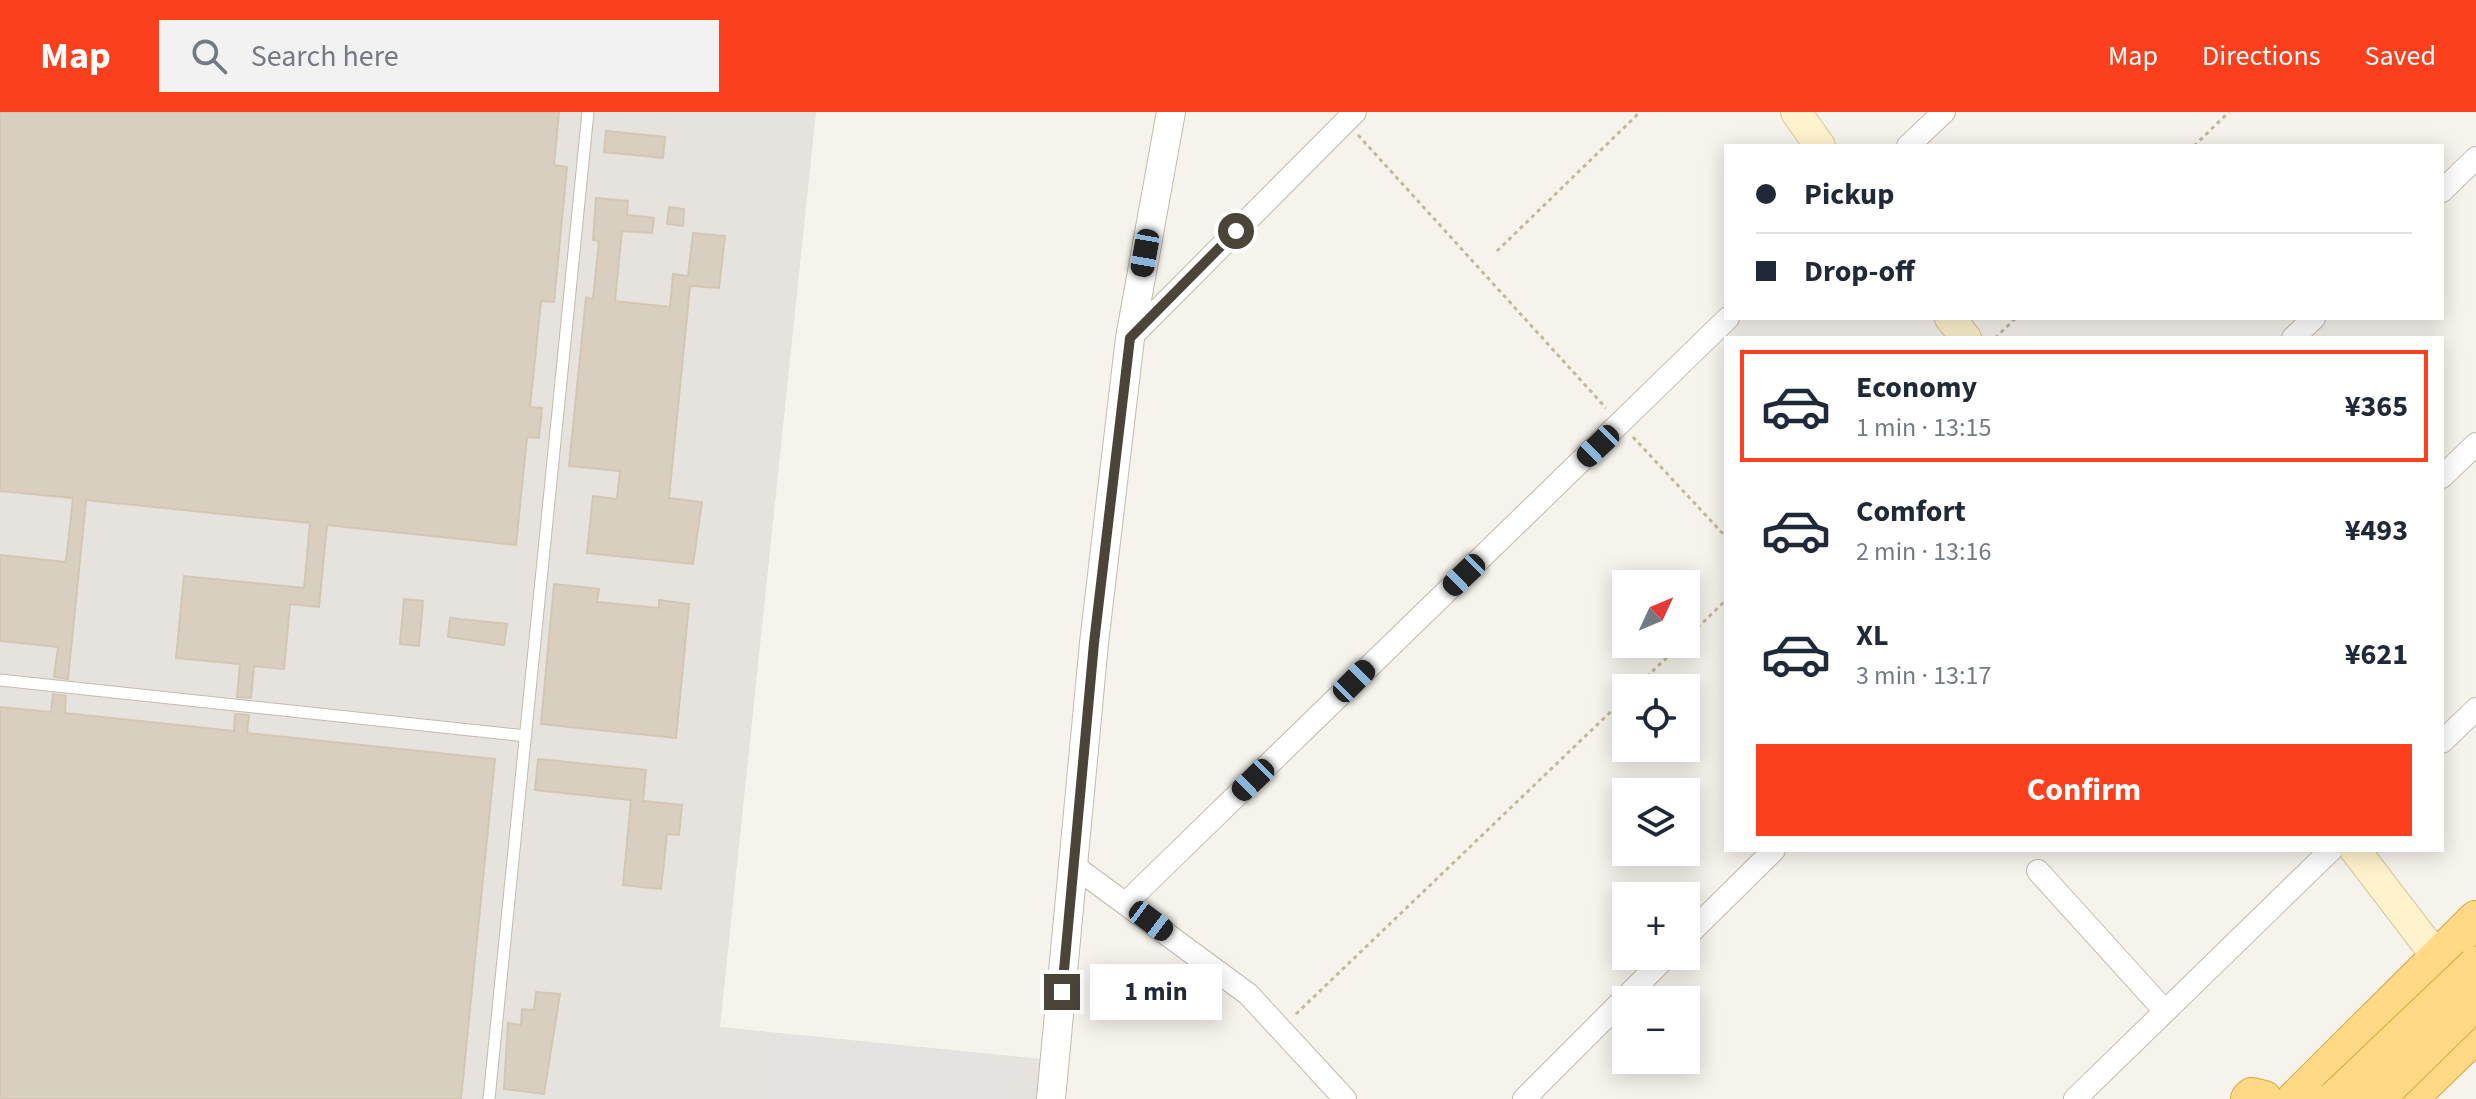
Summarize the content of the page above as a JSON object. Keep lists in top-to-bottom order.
{
  "north": "top right",
  "page": {
    "header": "Map",
    "search": "Search here",
    "nav": ["Map", "Directions", "Saved"],
    "banner": ["Pickup", "Drop-off"],
    "list": [
      {
        "name": "Economy",
        "note": "1 min · 13:15",
        "value": "¥365"
      },
      {
        "name": "Comfort",
        "note": "2 min · 13:16",
        "value": "¥493"
      },
      {
        "name": "XL",
        "note": "3 min · 13:17",
        "value": "¥621"
      }
    ],
    "map_buttons": ["+", "−"],
    "buttons": "Confirm",
    "bubble": "1 min"
  }
}
